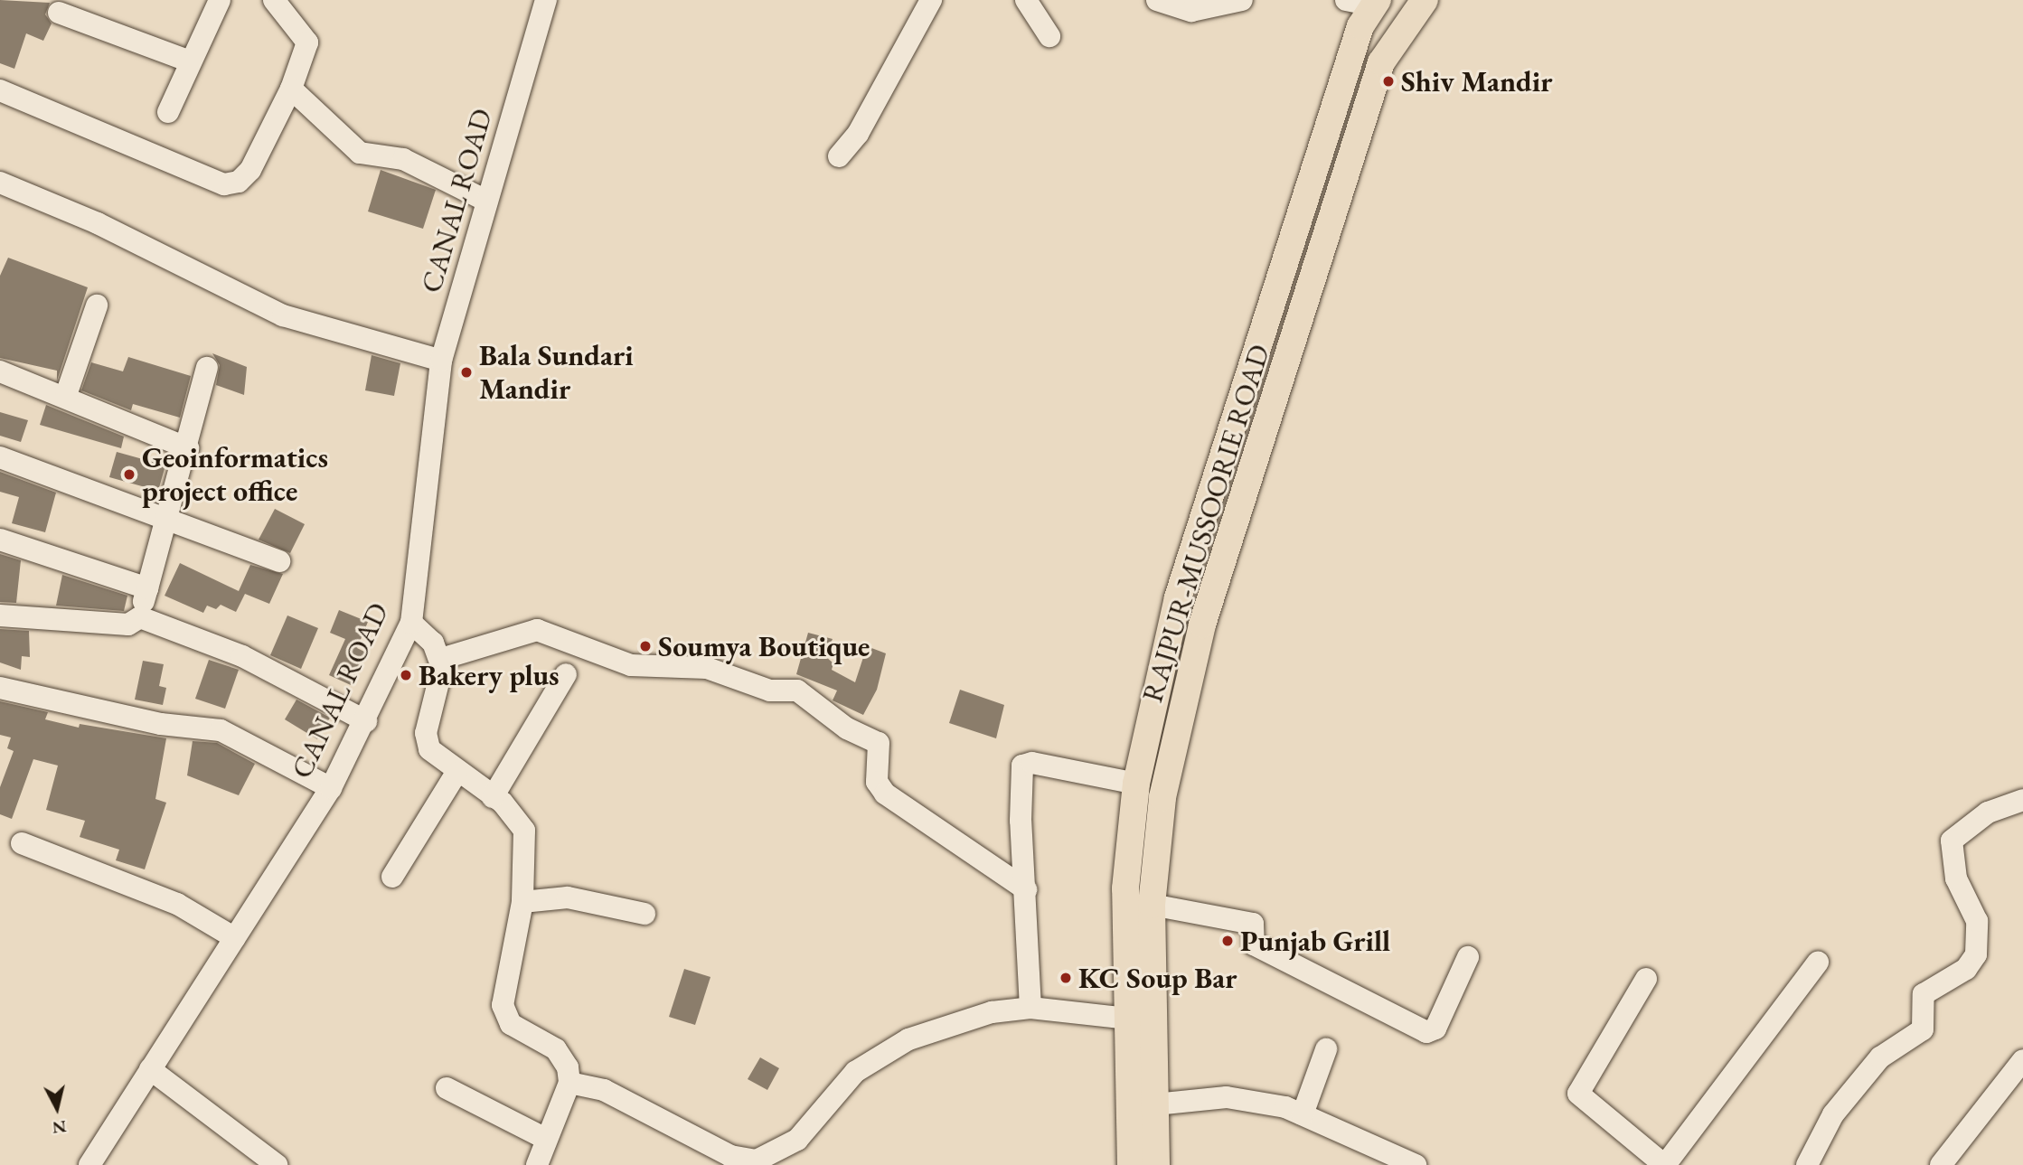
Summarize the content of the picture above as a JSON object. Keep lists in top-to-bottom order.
{
  "streets": {
    "main road": ["RAJPUR-MUSSOORIE ROAD"],
    "street": ["CANAL ROAD"]
  },
  "places": [
    "Shiv Mandir",
    "Bala Sundari Mandir",
    "Geoinformatics project office",
    "Soumya Boutique",
    "Bakery plus",
    "Punjab Grill",
    "KC Soup Bar"
  ],
  "north": "bottom"
}
